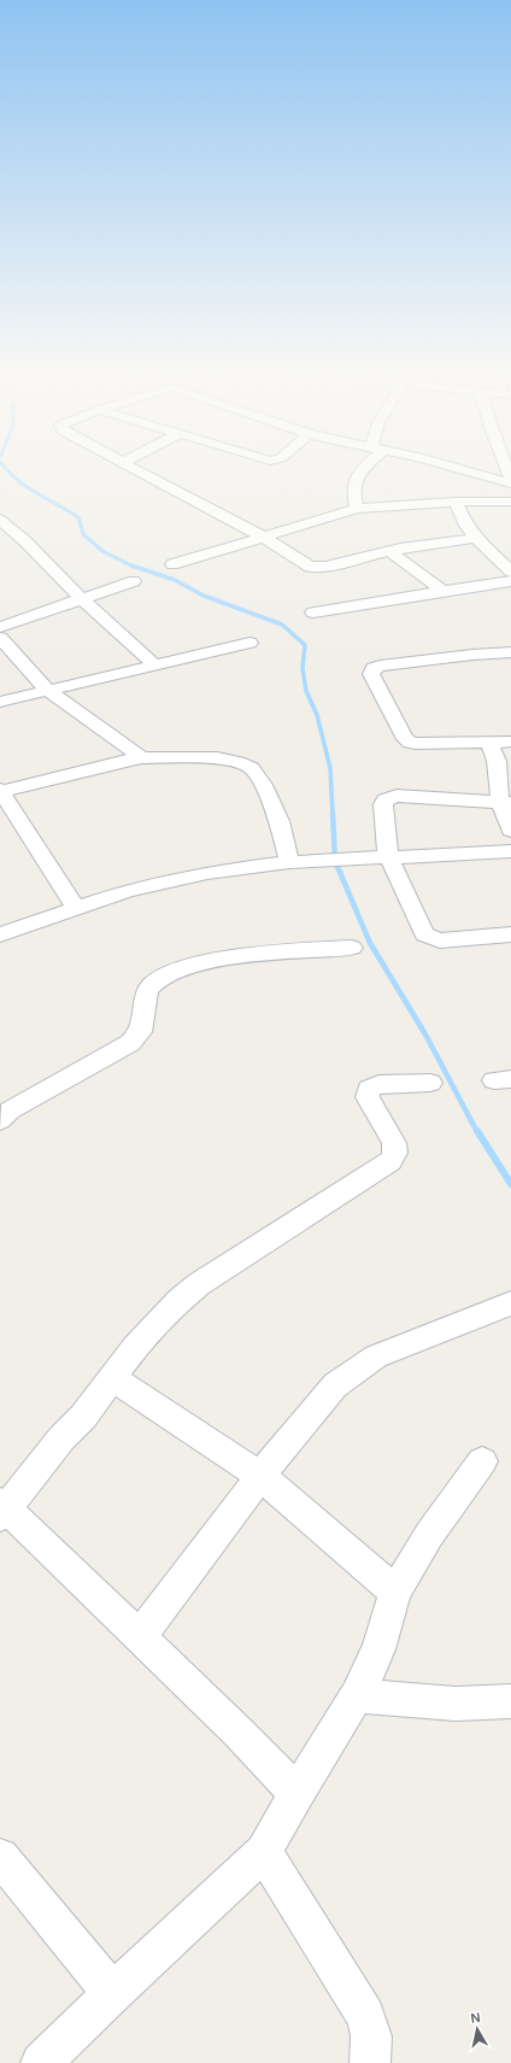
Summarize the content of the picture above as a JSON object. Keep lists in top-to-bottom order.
{
  "north": "top"
}
